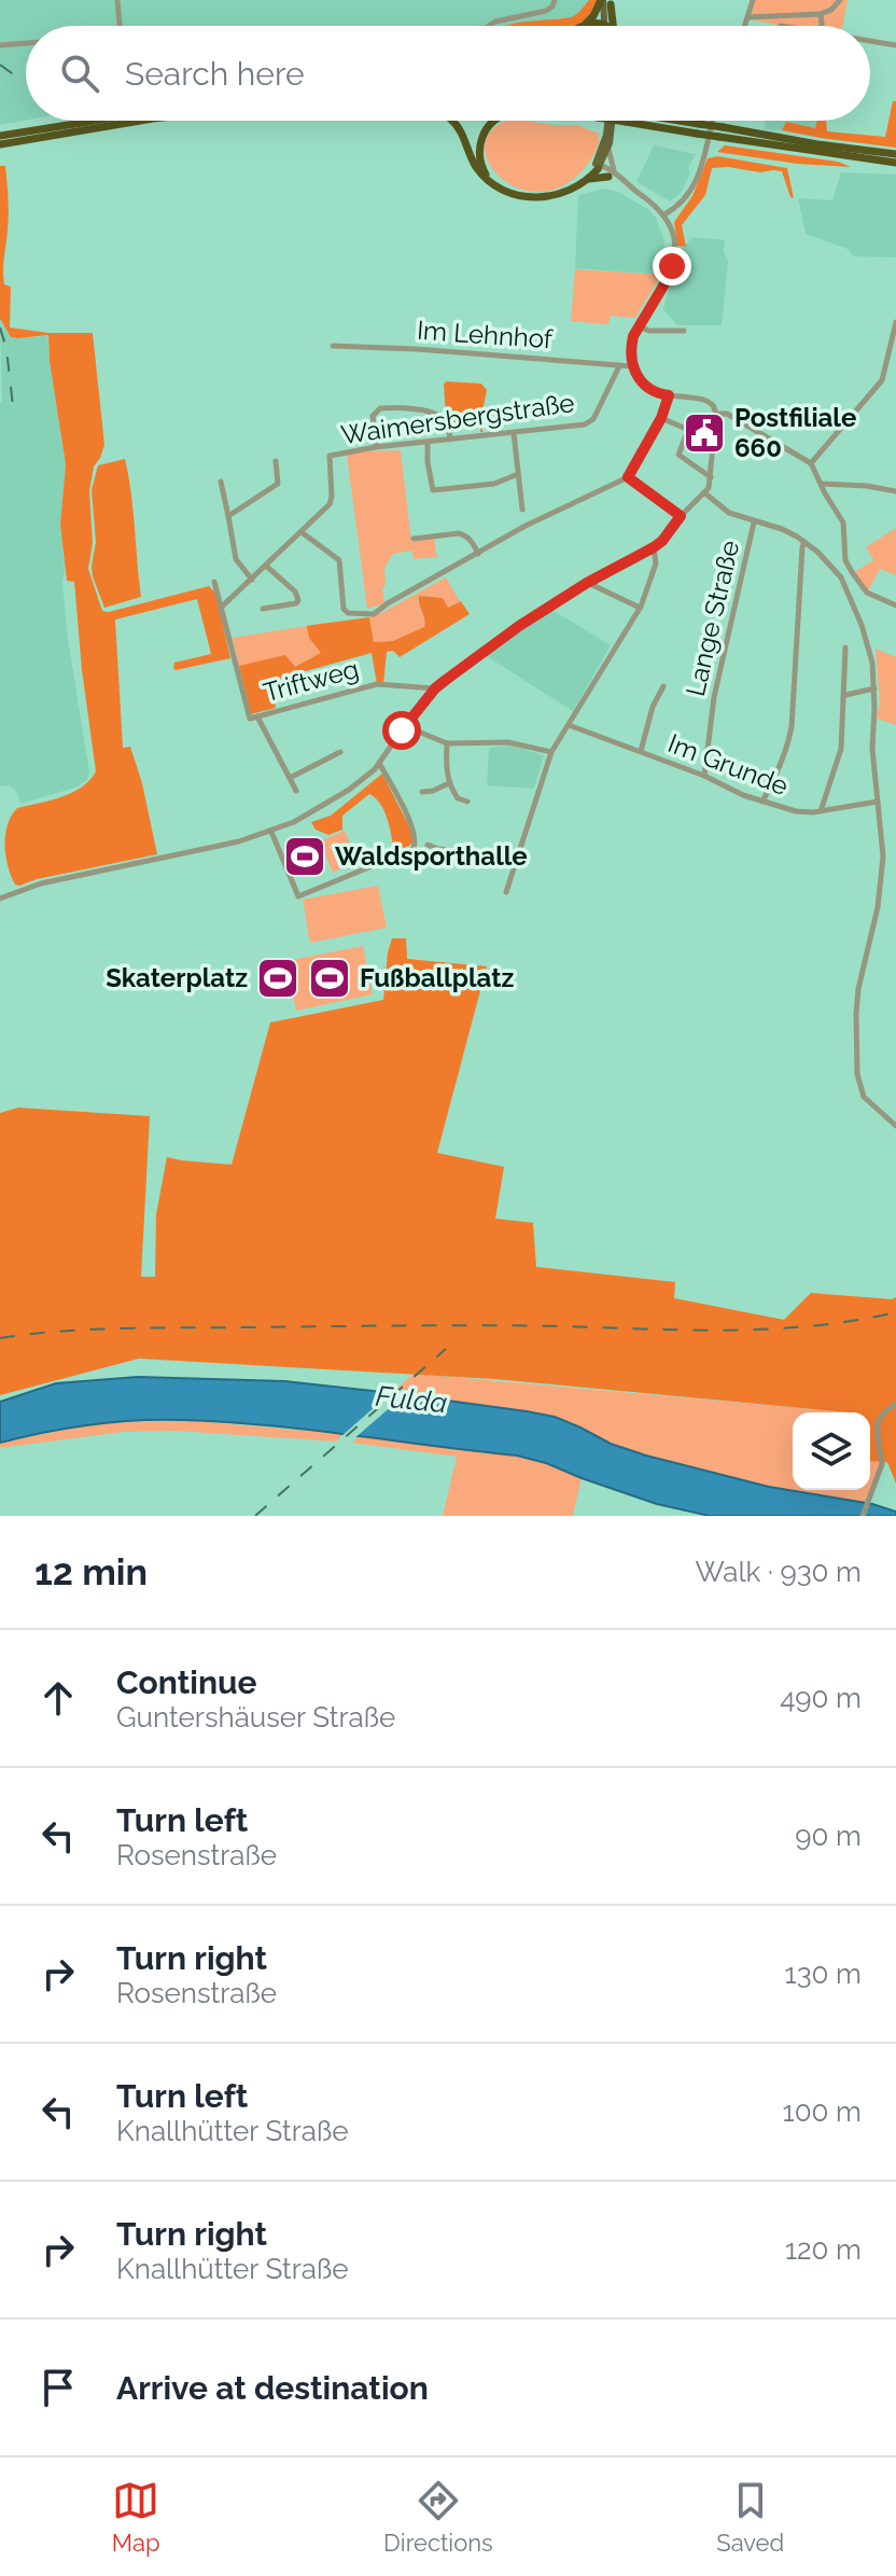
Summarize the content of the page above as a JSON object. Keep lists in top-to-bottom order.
{
  "streets": {
    "street": [
      "Im Lehnhof",
      "Waimersbergstraße",
      "Lange Straße",
      "Triftweg",
      "Im Grunde"
    ]
  },
  "crossings": [
    ["Im Lehnhof", "Waimersbergstraße"],
    ["Lange Straße", "Im Grunde"]
  ],
  "water": ["Fulda"],
  "places": {
    "public building": ["Postfiliale 660"],
    "sports": ["Waldsporthalle", "Skaterplatz", "Fußballplatz"]
  },
  "page": {
    "search": "Search here",
    "heading": ["12 min", "Walk · 930 m"],
    "list": [
      ["Continue", "Guntershäuser Straße", "490 m"],
      ["Turn left", "Rosenstraße", "90 m"],
      ["Turn right", "Rosenstraße", "130 m"],
      ["Turn left", "Knallhütter Straße", "100 m"],
      ["Turn right", "Knallhütter Straße", "120 m"],
      "Arrive at destination"
    ],
    "nav": ["Map", "Directions", "Saved"]
  }
}
